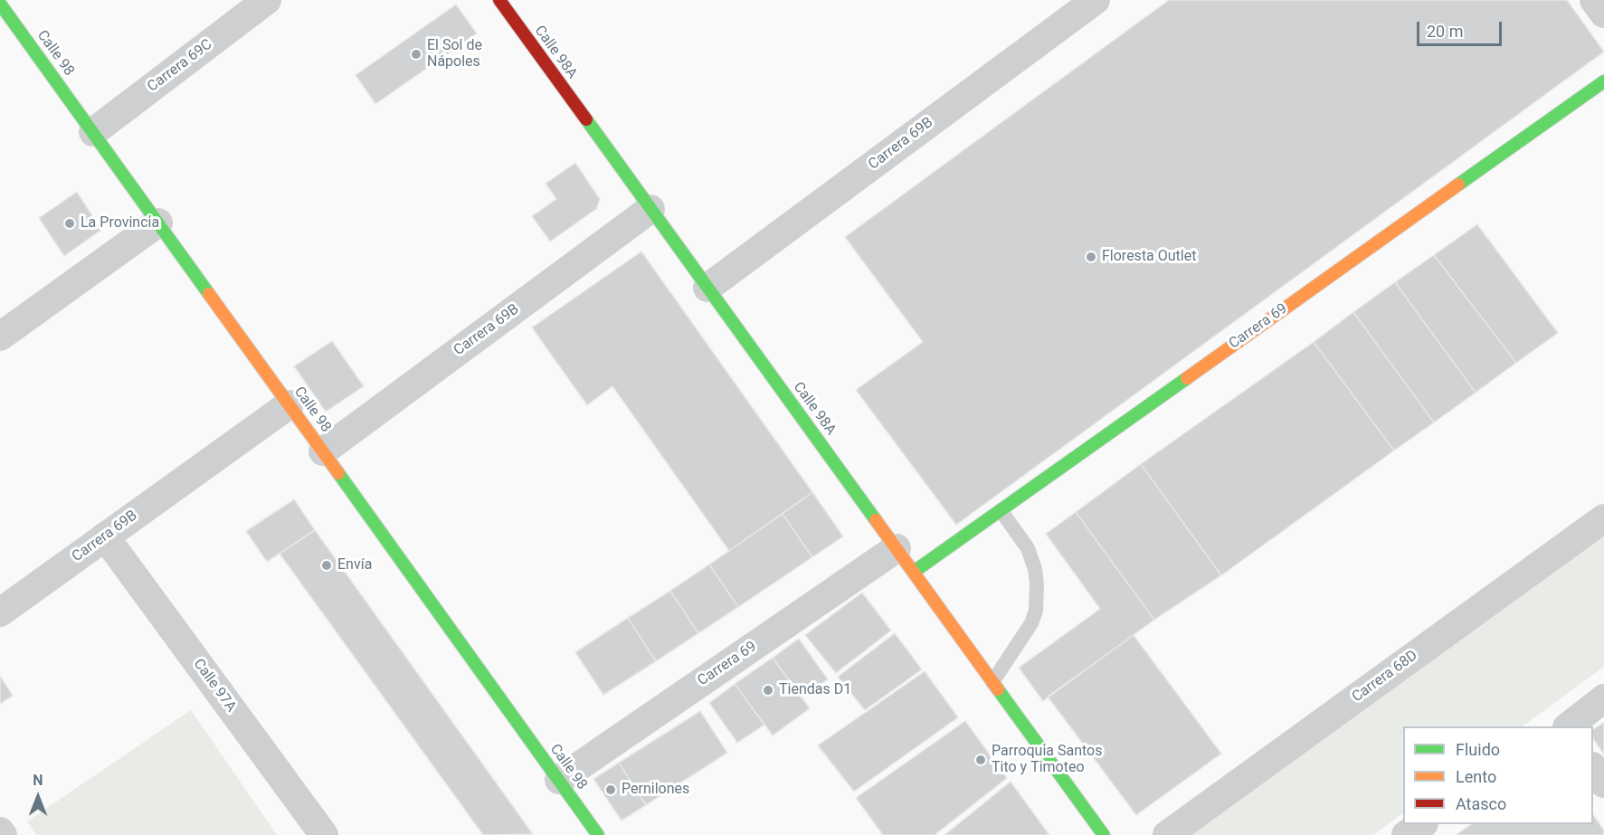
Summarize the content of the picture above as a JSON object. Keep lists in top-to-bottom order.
{
  "streets": {
    "street": [
      "Calle 98A",
      "Calle 98",
      "Carrera 69C",
      "Carrera 69B",
      "Carrera 69",
      "Carrera 68D",
      "Calle 97A"
    ]
  },
  "crossings": [
    ["Calle 98A", "Carrera 69B"],
    ["Calle 98A", "Carrera 69"],
    ["Calle 98", "Carrera 69C"],
    ["Calle 98", "Carrera 69B"],
    ["Calle 98", "Carrera 69"],
    ["Carrera 69B", "Calle 97A"]
  ],
  "places": [
    "El Sol de Nápoles",
    "La Provincia",
    "Floresta Outlet",
    "Envía",
    "Tiendas D1",
    "Parroquia Santos Tito y Timoteo",
    "Pernilones"
  ],
  "legend": ["Fluido", "Lento", "Atasco"],
  "scale_bar": "20 m",
  "north": "top"
}
